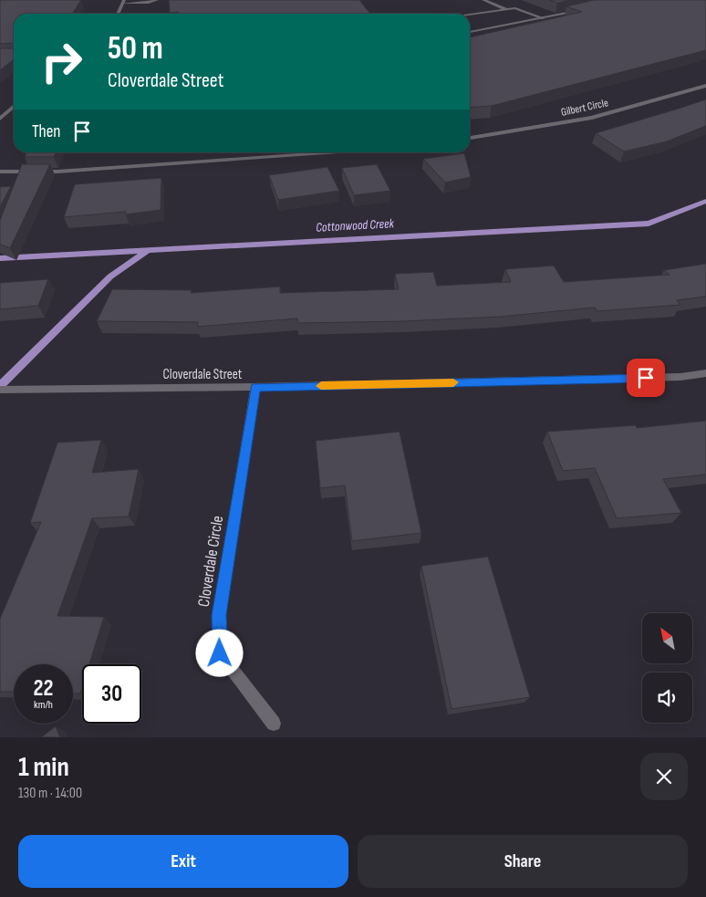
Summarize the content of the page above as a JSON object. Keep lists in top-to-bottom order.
{
  "streets": {
    "street": ["Gilbert Circle", "Cloverdale Street", "Cloverdale Circle"]
  },
  "crossings": [
    ["Cloverdale Street", "Cloverdale Circle"]
  ],
  "water": ["Cottonwood Creek"],
  "north": "top left",
  "page": {
    "turn": ["50 m", "Cloverdale Street"],
    "then": "Then",
    "speed": "22 km/h",
    "limit": "30",
    "heading": ["1 min", "130 m · 14:00"],
    "buttons": ["Exit", "Share"]
  }
}
